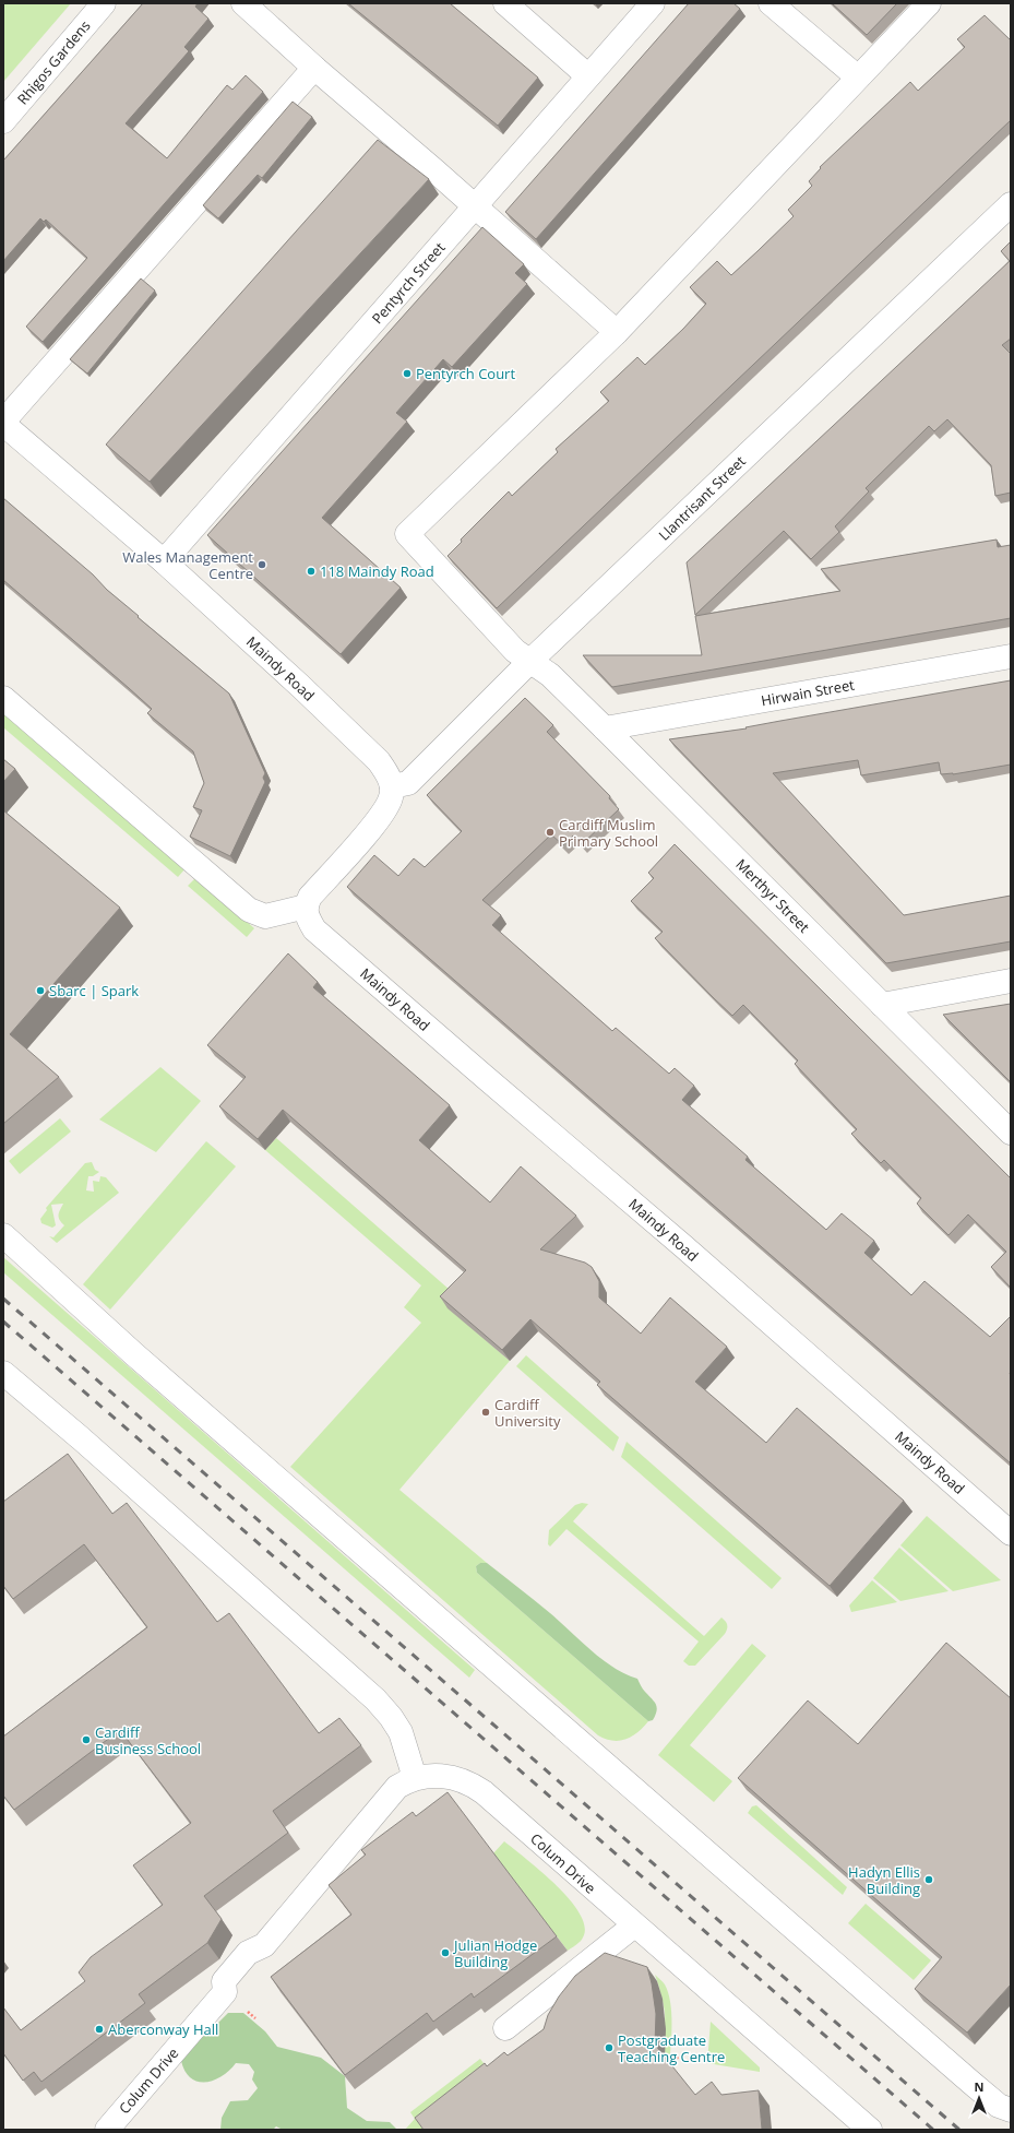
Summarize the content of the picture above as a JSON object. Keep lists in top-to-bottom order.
{
  "streets": {
    "street": [
      "Rhigos Gardens",
      "Pentyrch Street",
      "Llantrisant Street",
      "Maindy Road",
      "Hirwain Street",
      "Merthyr Street",
      "Colum Drive"
    ]
  },
  "crossings": [
    ["Pentyrch Street", "Maindy Road"],
    ["Llantrisant Street", "Maindy Road"],
    ["Llantrisant Street", "Merthyr Street"],
    ["Hirwain Street", "Merthyr Street"]
  ],
  "places": [
    "Pentyrch Court",
    "Wales Management Centre",
    "118 Maindy Road",
    "Cardiff Muslim Primary School",
    "Sbarc | Spark",
    "Cardiff University",
    "Cardiff Business School",
    "Hadyn Ellis Building",
    "Julian Hodge Building",
    "Aberconway Hall",
    "Postgraduate Teaching Centre"
  ],
  "north": "top"
}
